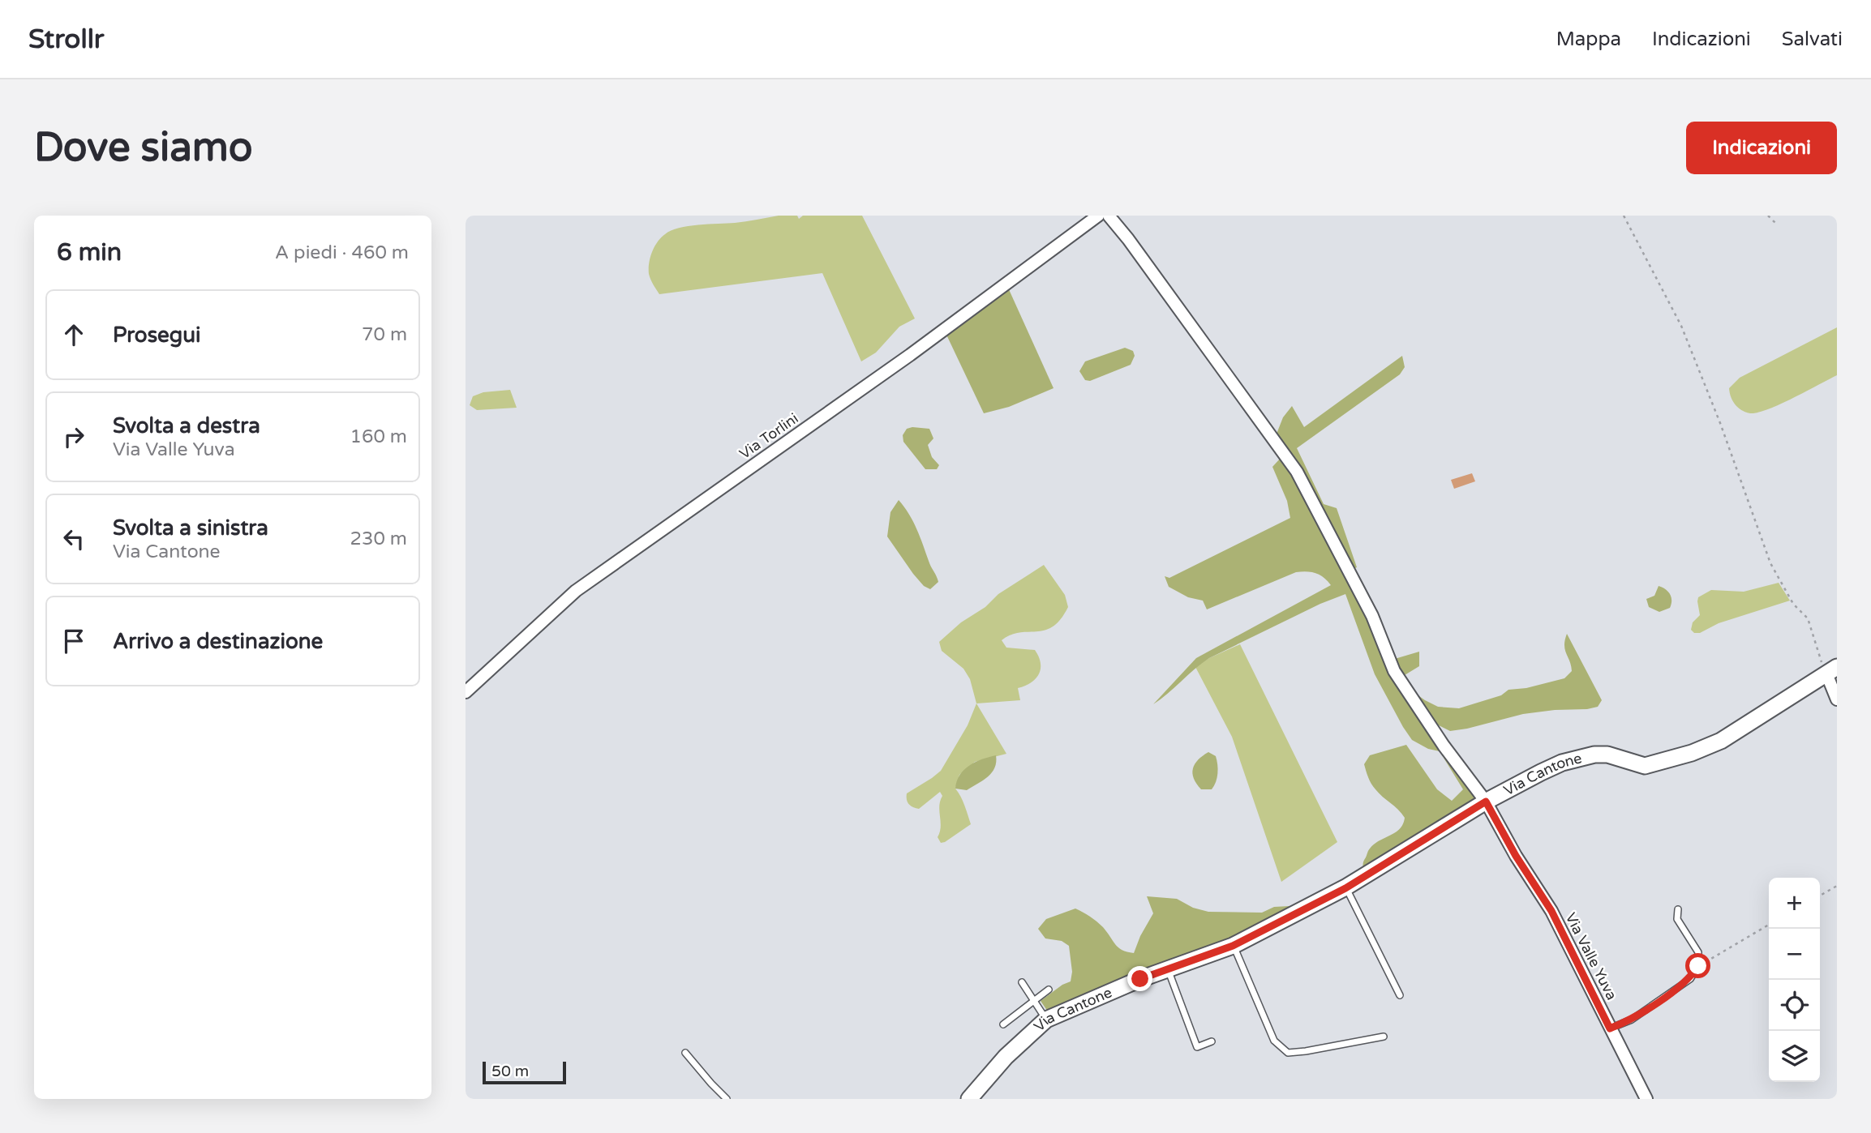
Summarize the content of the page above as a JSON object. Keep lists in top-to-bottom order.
{
  "streets": {
    "main road": ["Via Cantone"],
    "street": ["Via Torlini", "Via Valle Yuva"]
  },
  "crossings": [
    ["Via Cantone", "Via Valle Yuva"]
  ],
  "scale_bar": "50 m",
  "page": {
    "header": "Strollr",
    "nav": ["Mappa", "Indicazioni", "Salvati"],
    "buttons": "Indicazioni",
    "title": "Dove siamo",
    "heading": ["6 min", "A piedi · 460 m"],
    "list": [
      ["Prosegui", "70 m"],
      ["Svolta a destra", "Via Valle Yuva", "160 m"],
      ["Svolta a sinistra", "Via Cantone", "230 m"],
      "Arrivo a destinazione"
    ],
    "map_buttons": ["+", "−"],
    "scale": "50 m"
  }
}
